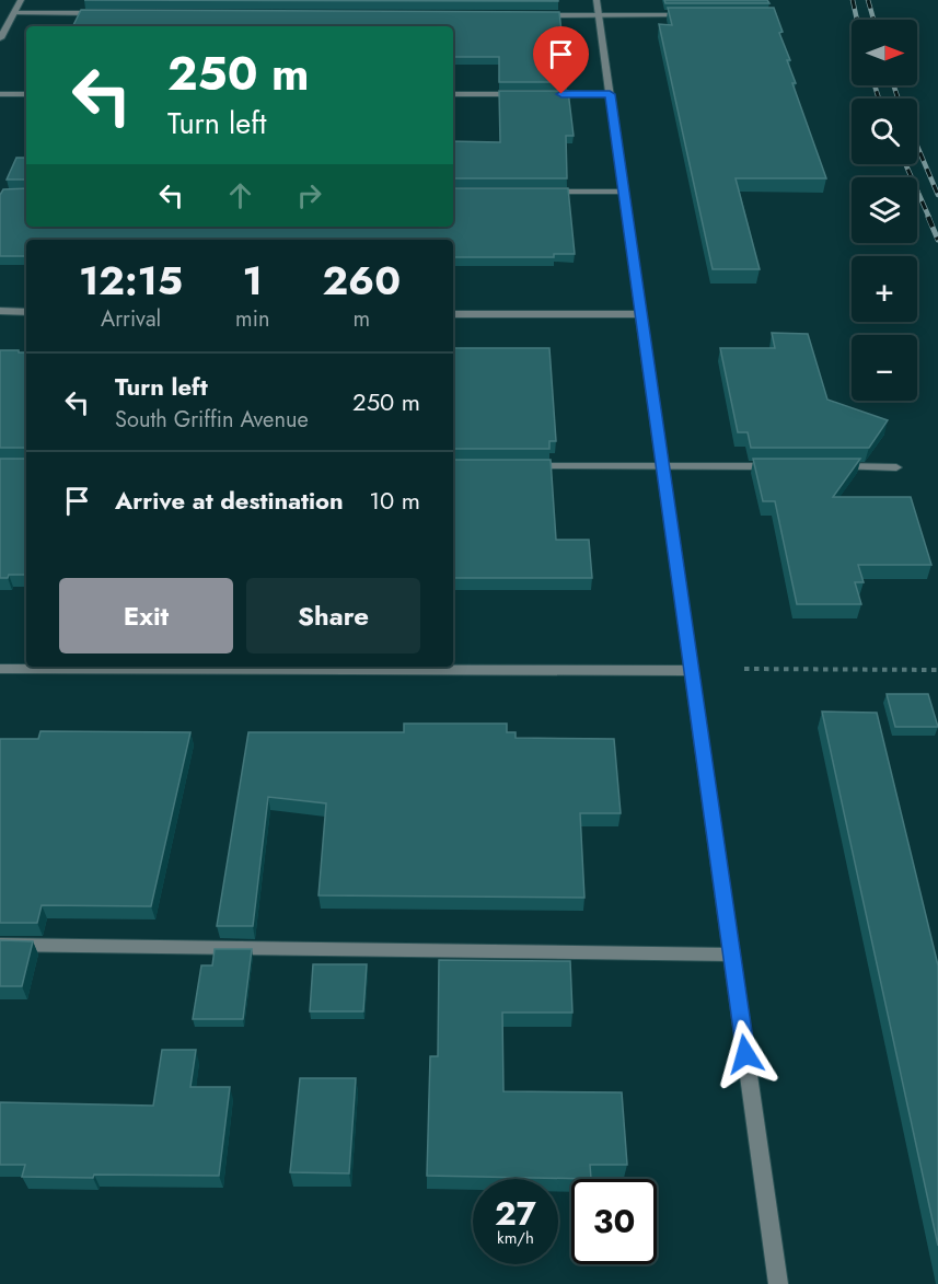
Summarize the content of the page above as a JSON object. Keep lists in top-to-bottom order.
{
  "north": "right",
  "page": {
    "map_buttons": ["+", "−"],
    "turn": ["250 m", "Turn left"],
    "eta": [
      "12:15",
      "Arrival",
      "1",
      "min",
      "260",
      "m"
    ],
    "list": [
      {
        "name": "Turn left",
        "note": "South Griffin Avenue",
        "value": "250 m"
      },
      {
        "name": "Arrive at destination",
        "value": "10 m"
      }
    ],
    "buttons": ["Exit", "Share"],
    "speed": "27 km/h",
    "limit": "30"
  }
}
